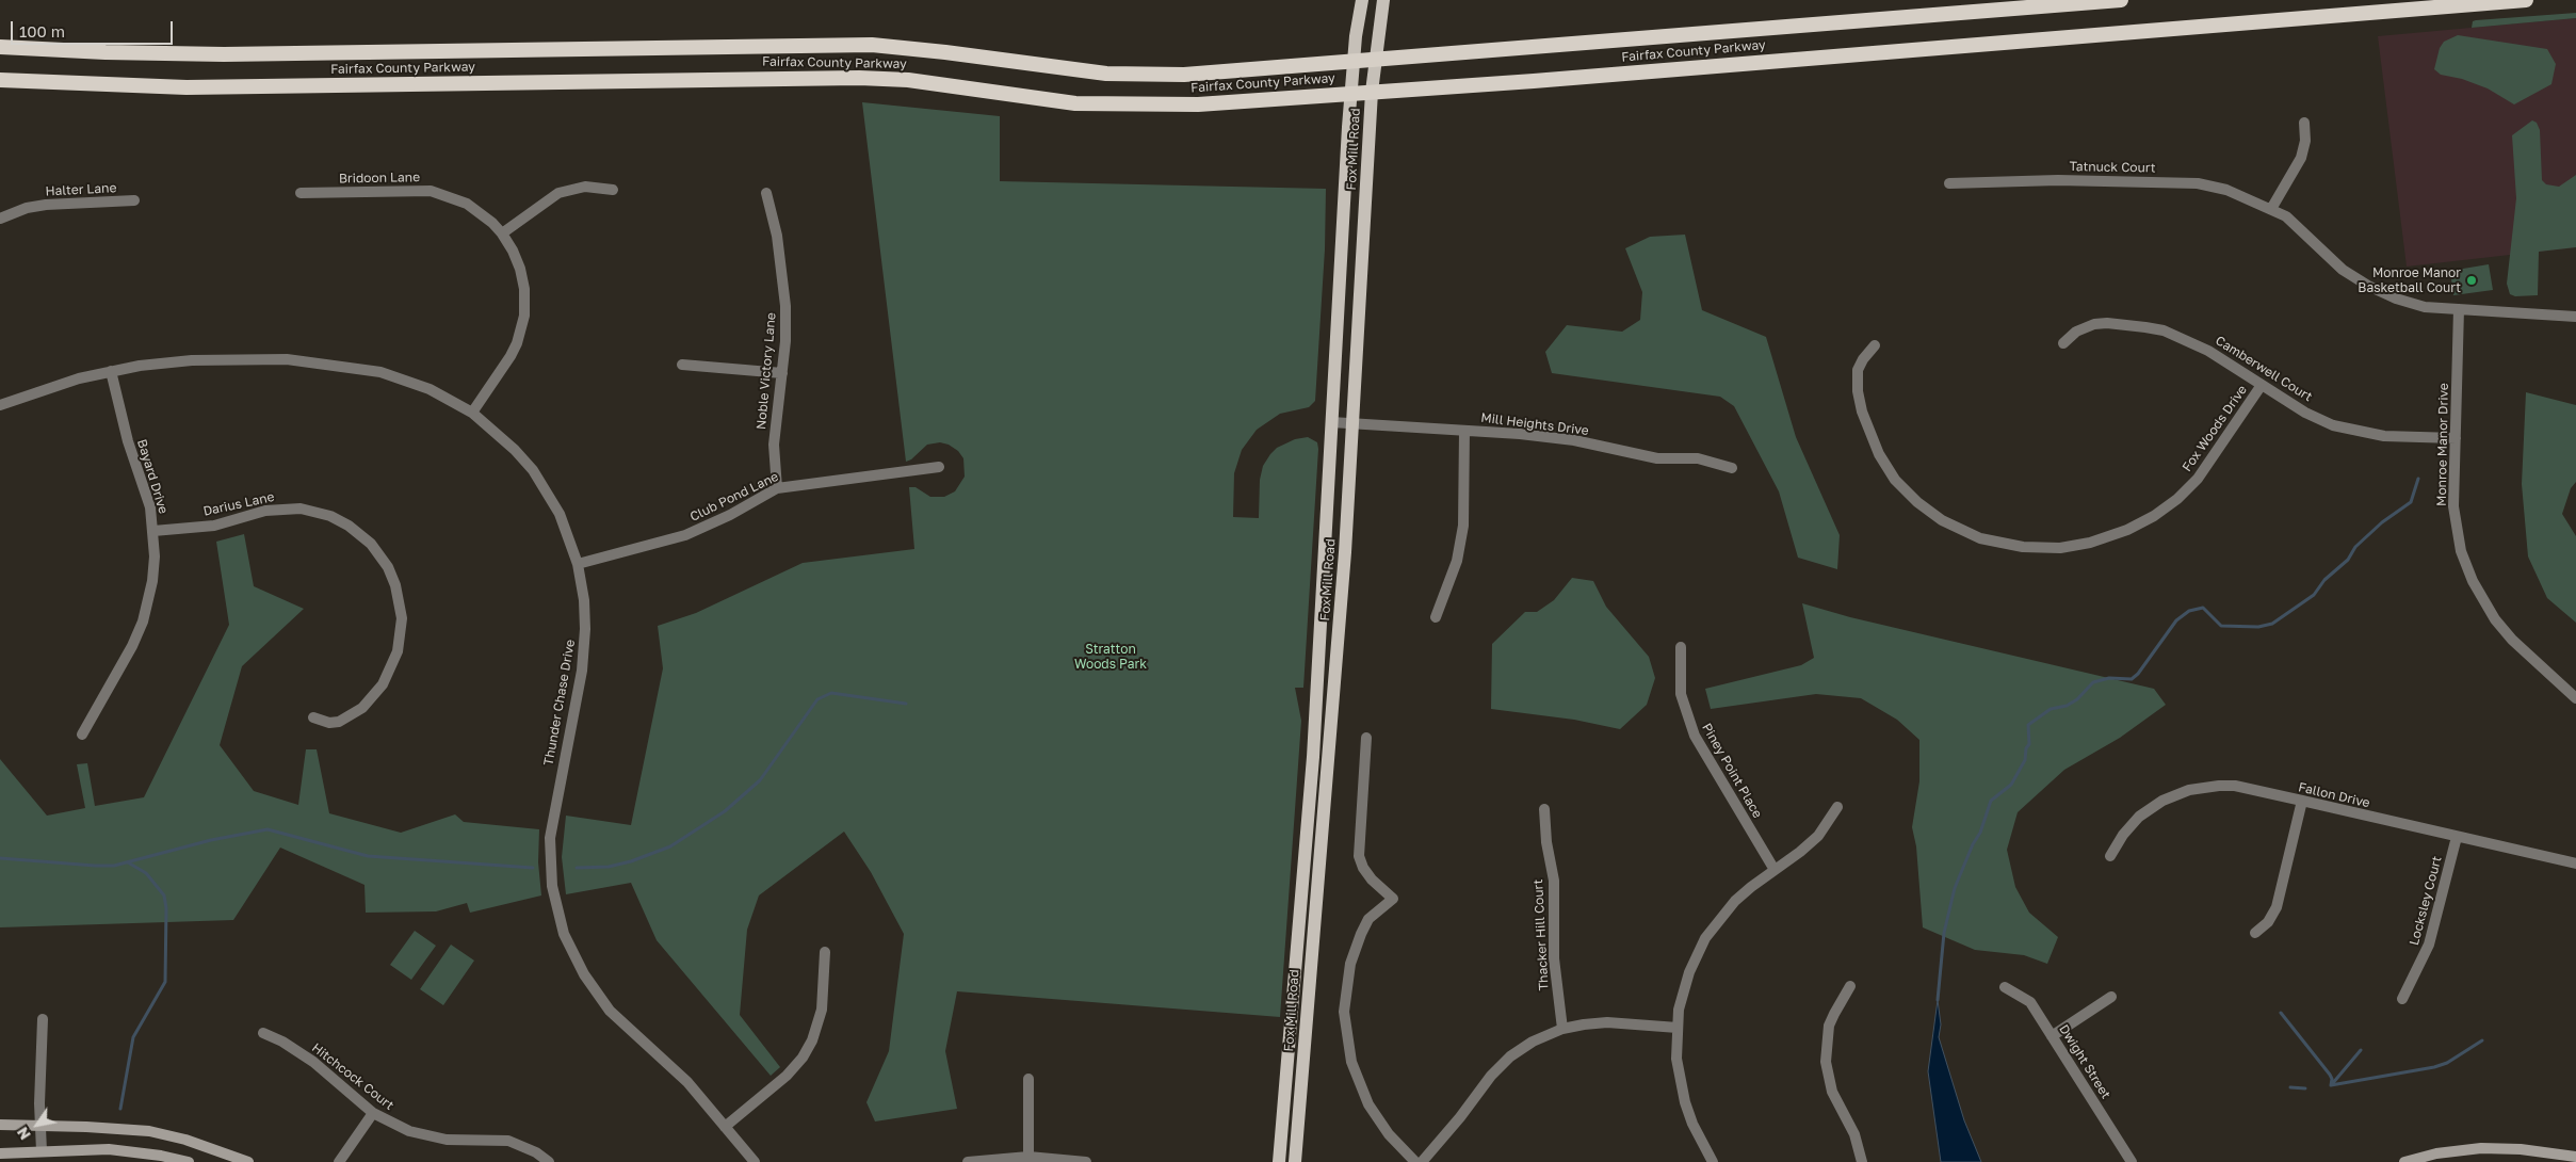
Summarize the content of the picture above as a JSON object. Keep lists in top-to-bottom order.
{
  "streets": {
    "highway": ["Fairfax County Parkway"],
    "main road": ["Fox Mill Road"],
    "street": [
      "Tatnuck Court",
      "Bridoon Lane",
      "Halter Lane",
      "Camberwell Court",
      "Noble Victory Lane",
      "Mill Heights Drive",
      "Fox Woods Drive",
      "Monroe Manor Drive",
      "Bayard Drive",
      "Club Pond Lane",
      "Darius Lane",
      "Thunder Chase Drive",
      "Piney Point Place",
      "Fallon Drive",
      "Locksley Court",
      "Thacker Hill Court",
      "Dwight Street",
      "Hitchcock Court"
    ]
  },
  "crossings": [
    ["Fairfax County Parkway", "Fox Mill Road"],
    ["Fox Mill Road", "Mill Heights Drive"],
    ["Tatnuck Court", "Monroe Manor Drive"],
    ["Bridoon Lane", "Thunder Chase Drive"],
    ["Camberwell Court", "Fox Woods Drive"],
    ["Camberwell Court", "Monroe Manor Drive"],
    ["Noble Victory Lane", "Club Pond Lane"],
    ["Bayard Drive", "Darius Lane"],
    ["Bayard Drive", "Thunder Chase Drive"],
    ["Club Pond Lane", "Thunder Chase Drive"],
    ["Fallon Drive", "Locksley Court"]
  ],
  "parks": ["Stratton Woods Park"],
  "places": ["Monroe Manor Basketball Court"],
  "scale_bar": "100 m",
  "north": "bottom left"
}
